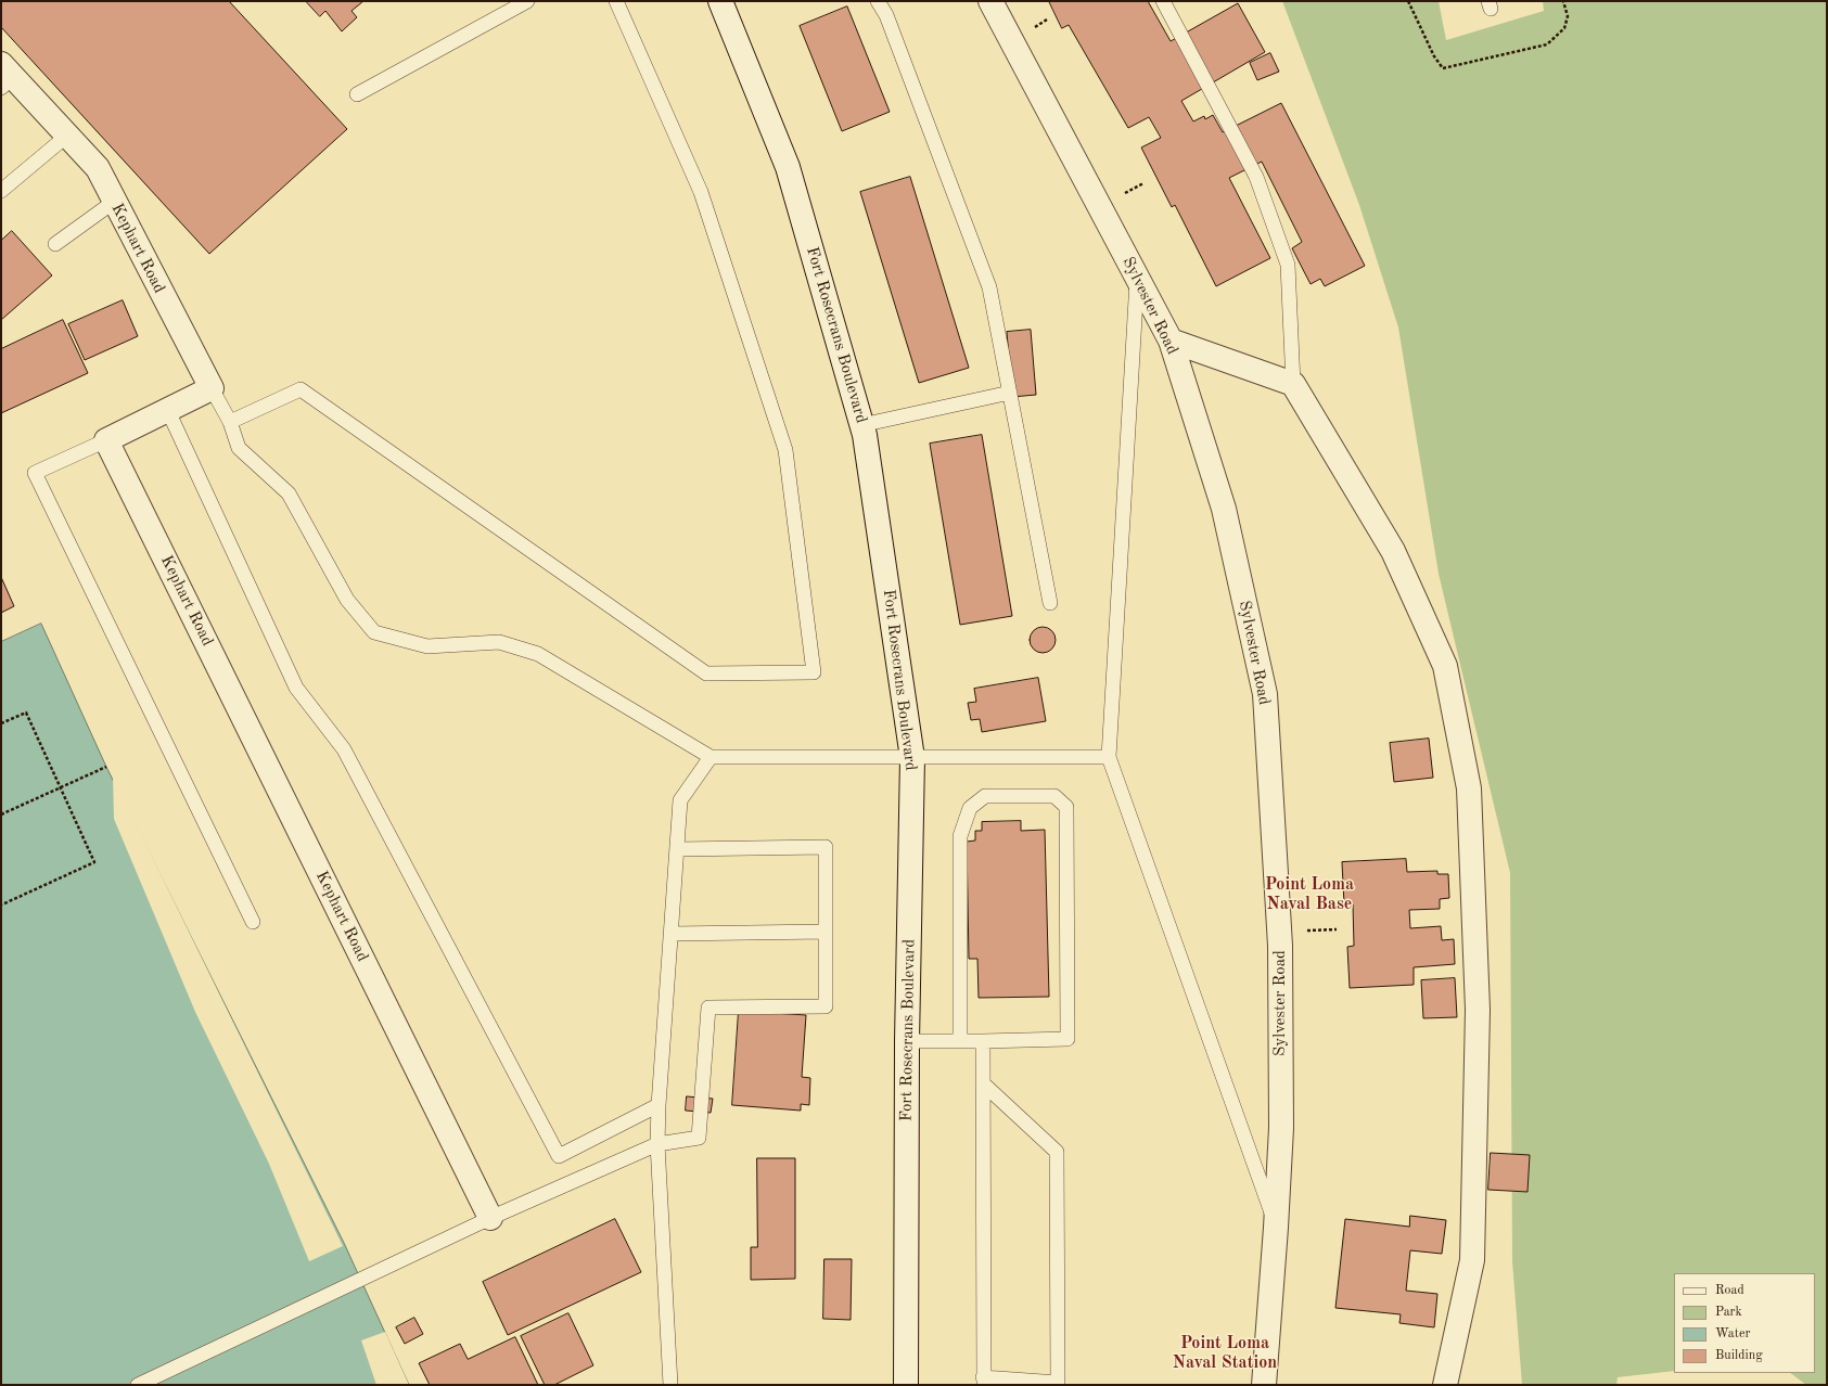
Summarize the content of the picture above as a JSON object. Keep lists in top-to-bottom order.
{
  "streets": {
    "street": ["Kephart Road", "Sylvester Road", "Fort Rosecrans Boulevard"]
  },
  "districts": ["Point Loma Naval Base", "Point Loma Naval Station"],
  "legend": [
    "Road",
    "Park",
    "Water",
    "Building"
  ]
}
